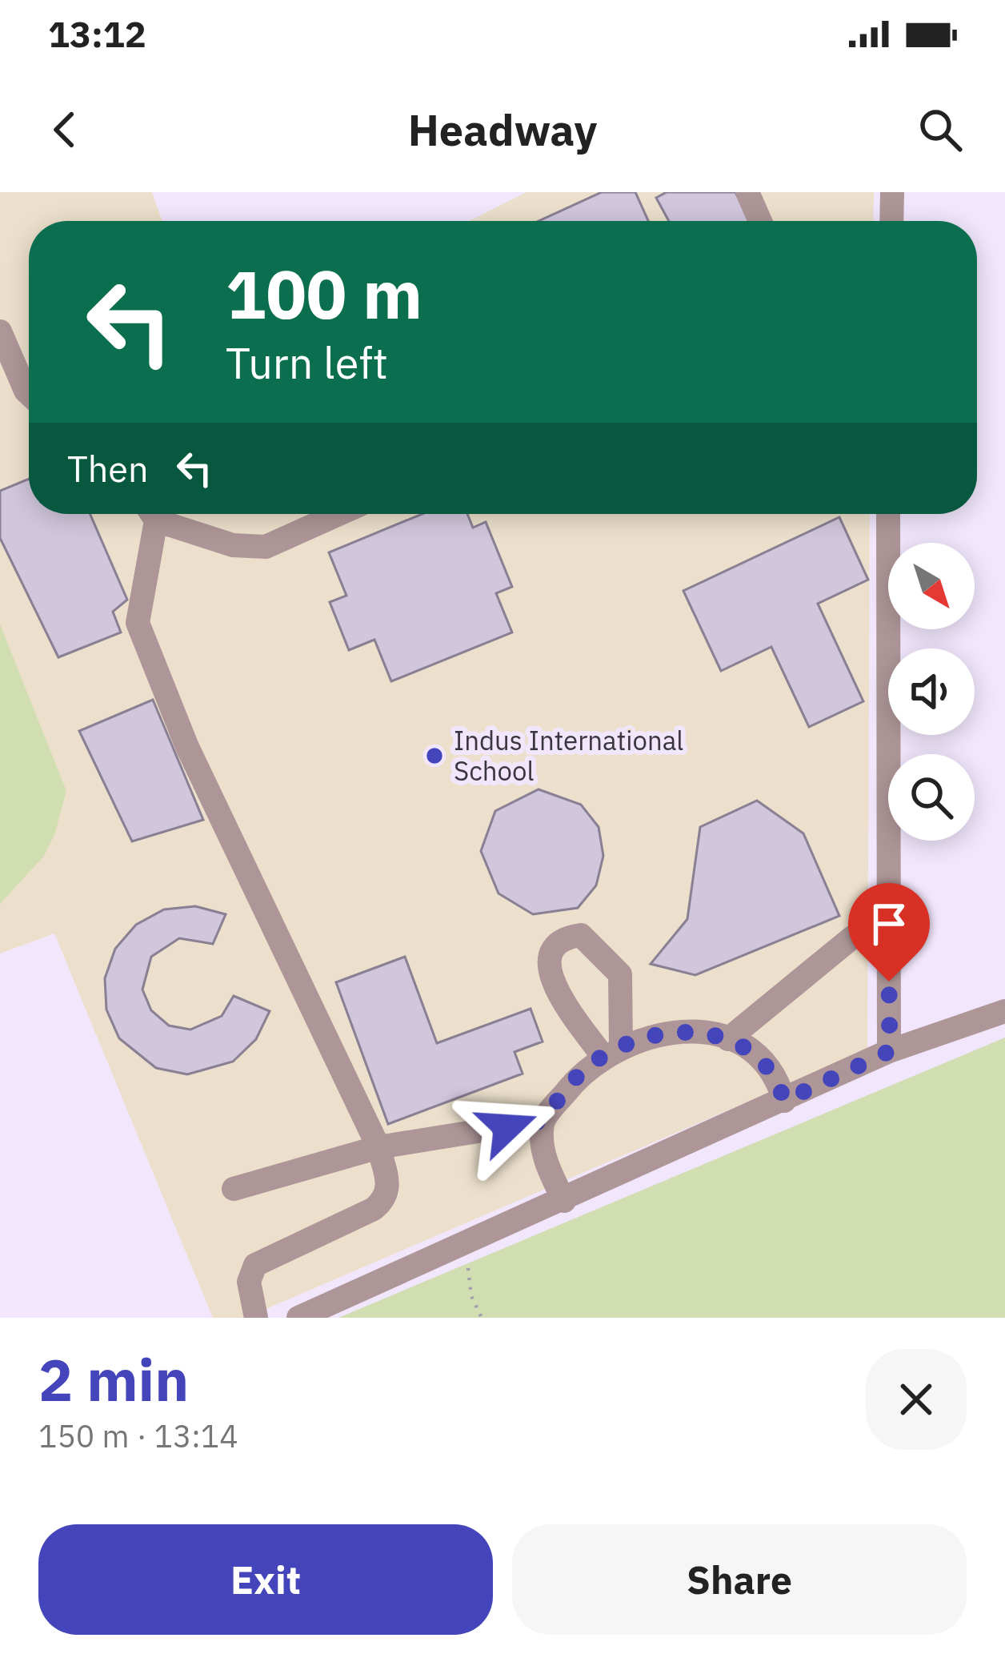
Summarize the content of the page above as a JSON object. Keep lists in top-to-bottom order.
{
  "places": ["Indus International School"],
  "north": "bottom right",
  "page": {
    "status": "13:12",
    "header": "Headway",
    "turn": ["100 m", "Turn left"],
    "then": "Then",
    "heading": ["2 min", "150 m · 13:14"],
    "buttons": ["Exit", "Share"]
  }
}
